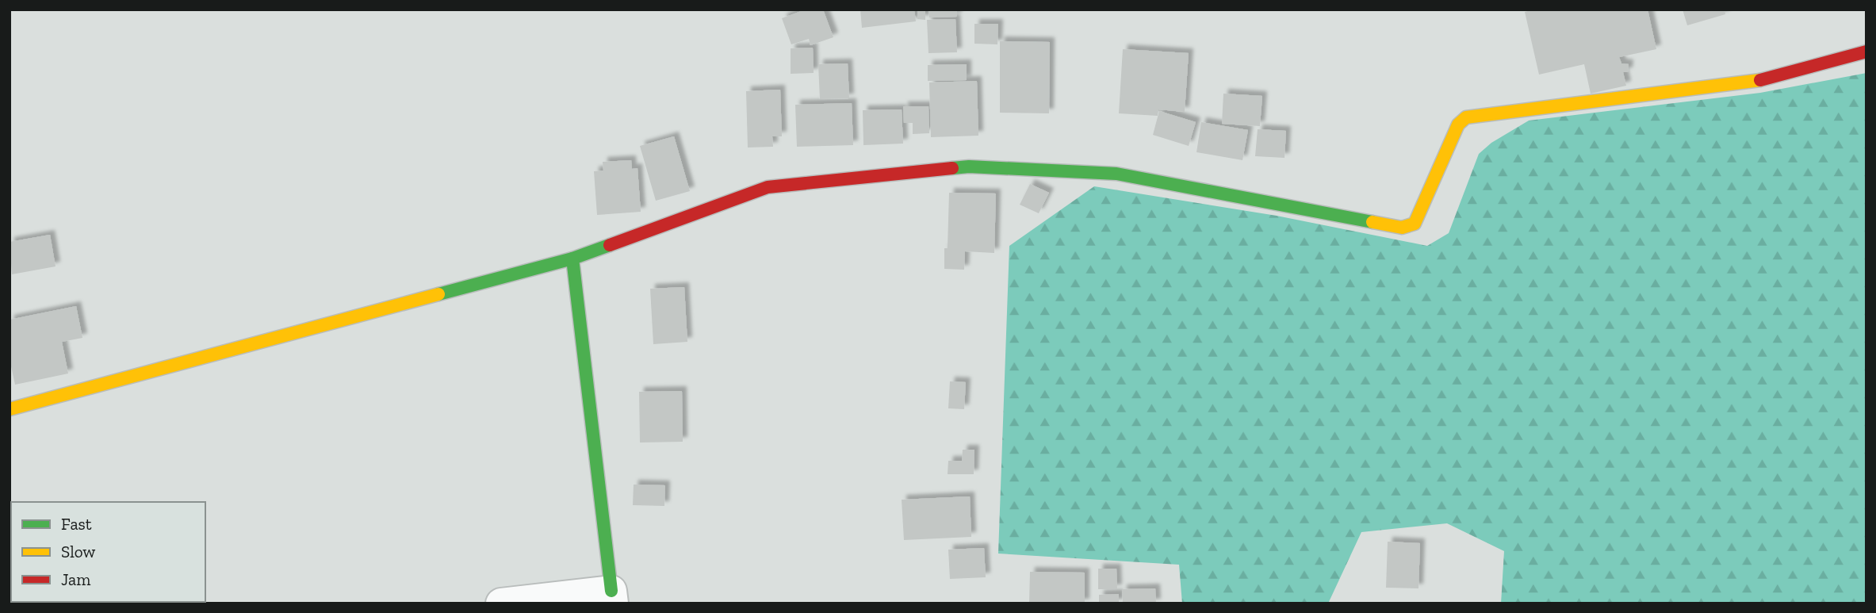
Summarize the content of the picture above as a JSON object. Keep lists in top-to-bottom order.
{
  "legend": ["Fast", "Slow", "Jam"]
}
